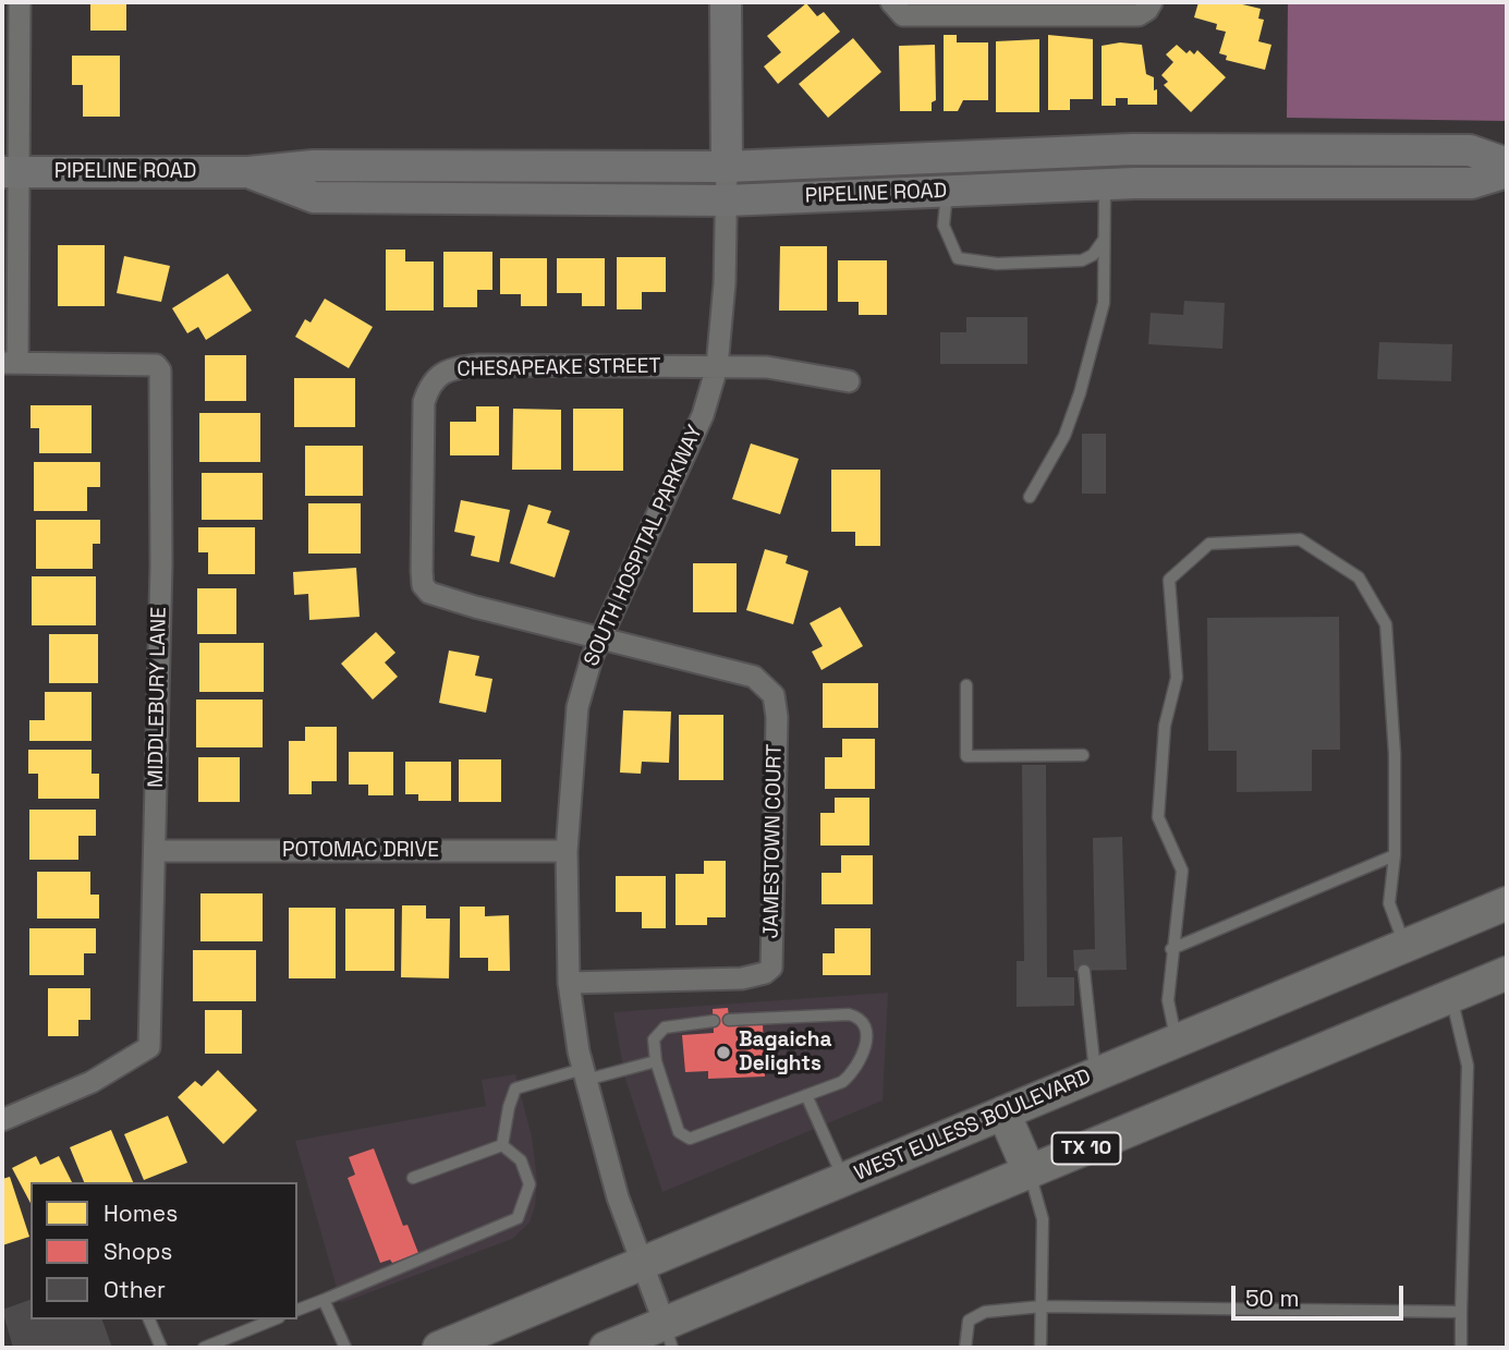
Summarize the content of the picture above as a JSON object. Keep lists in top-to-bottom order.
{
  "streets": {
    "main road": ["PIPELINE ROAD", "WEST EULESS BOULEVARD", "TX 10"],
    "street": [
      "CHESAPEAKE STREET",
      "SOUTH HOSPITAL PARKWAY",
      "MIDDLEBURY LANE",
      "JAMESTOWN COURT",
      "POTOMAC DRIVE"
    ]
  },
  "crossings": [
    ["PIPELINE ROAD", "SOUTH HOSPITAL PARKWAY"],
    ["CHESAPEAKE STREET", "SOUTH HOSPITAL PARKWAY"],
    ["CHESAPEAKE STREET", "JAMESTOWN COURT"],
    ["SOUTH HOSPITAL PARKWAY", "JAMESTOWN COURT"],
    ["SOUTH HOSPITAL PARKWAY", "POTOMAC DRIVE"],
    ["SOUTH HOSPITAL PARKWAY", "WEST EULESS BOULEVARD"],
    ["SOUTH HOSPITAL PARKWAY", "TX 10"],
    ["MIDDLEBURY LANE", "POTOMAC DRIVE"]
  ],
  "places": ["Bagaicha Delights"],
  "legend": ["Homes", "Shops", "Other"],
  "scale_bar": "50 m"
}
